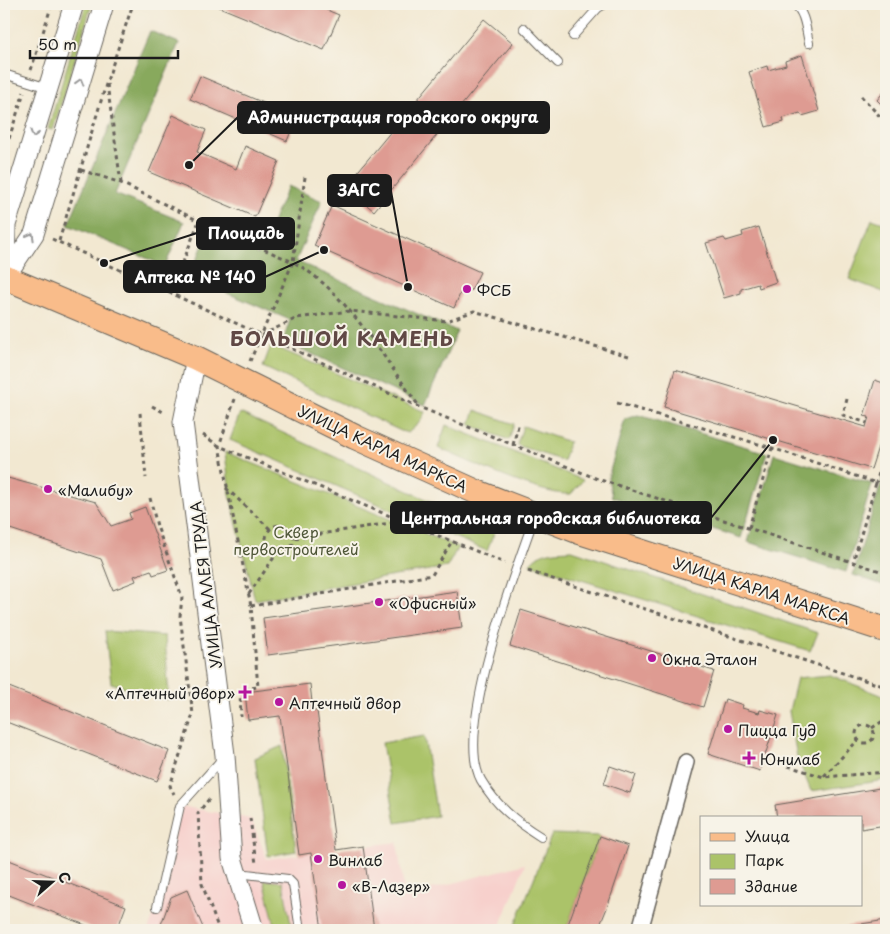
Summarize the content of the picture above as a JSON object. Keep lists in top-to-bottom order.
{
  "streets": {
    "main road": ["УЛИЦА КАРЛА МАРКСА"],
    "street": ["УЛИЦА АЛЛЕЯ ТРУДА"]
  },
  "crossings": [
    ["УЛИЦА КАРЛА МАРКСА", "УЛИЦА АЛЛЕЯ ТРУДА"]
  ],
  "districts": ["БОЛЬШОЙ КАМЕНЬ"],
  "parks": ["Сквер первостроителей"],
  "places": {
    "other": [
      "Администрация городского округа",
      "Аптека № 140",
      "Площадь",
      "ЗАГС",
      "ФСБ",
      "Центральная городская библиотека",
      "«Малибу»",
      "«Офисный»",
      "Окна Эталон",
      "Аптечный двор",
      "Пицца Гуд",
      "Винлаб",
      "«В-Лазер»"
    ],
    "health": ["«Аптечный двор»", "Юнилаб"]
  },
  "legend": ["Улица", "Парк", "Здание"],
  "scale_bar": "50 m",
  "north": "right"
}
